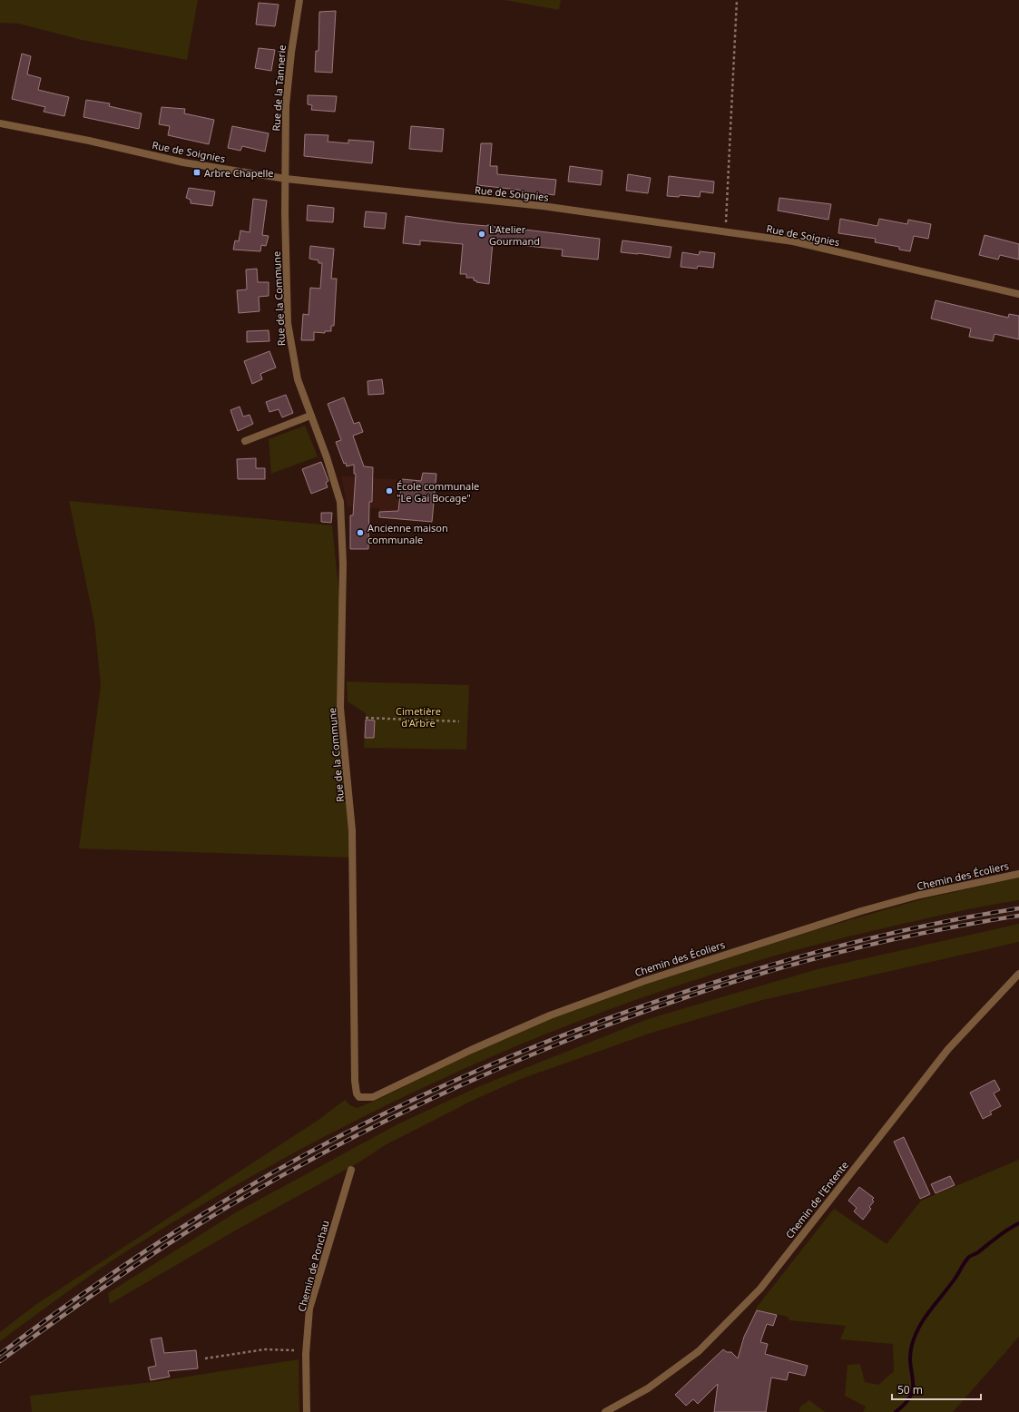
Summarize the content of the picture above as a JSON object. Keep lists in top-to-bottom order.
{
  "streets": {
    "street": [
      "Rue de la Tannerie",
      "Rue de Soignies",
      "Rue de la Commune",
      "Chemin des Écoliers",
      "Chemin de l'Entente",
      "Chemin de Ponchau"
    ]
  },
  "crossings": [
    ["Rue de la Tannerie", "Rue de Soignies"],
    ["Rue de la Tannerie", "Rue de la Commune"],
    ["Rue de Soignies", "Rue de la Commune"],
    ["Rue de la Commune", "Chemin des Écoliers"]
  ],
  "parks": ["Cimetière d'Arbre"],
  "places": {
    "transit": ["Arbre Chapelle"],
    "other": ["L'Atelier Gourmand", "École communale \"Le Gai Bocage\"", "Ancienne maison communale"]
  },
  "scale_bar": "50 m"
}
